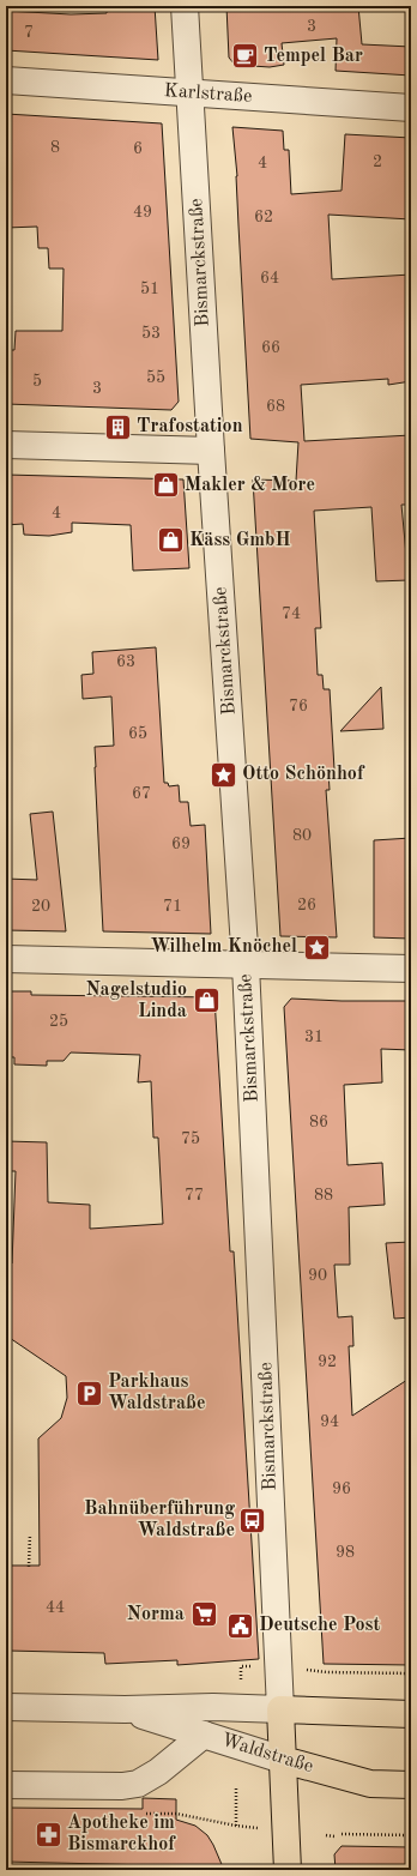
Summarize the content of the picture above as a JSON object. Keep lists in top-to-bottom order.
{
  "streets": {
    "main road": ["Bismarckstraße", "Waldstraße"],
    "street": ["Karlstraße"]
  },
  "crossings": [
    ["Karlstraße", "Bismarckstraße"],
    ["Bismarckstraße", "Waldstraße"]
  ],
  "places": {
    "cafe": ["Tempel Bar"],
    "building": ["Trafostation"],
    "shop": ["Makler & More", "Käss GmbH", "Nagelstudio Linda"],
    "place": ["Otto Schönhof", "Wilhelm Knöchel"],
    "parking": ["Parkhaus Waldstraße"],
    "bus stop": ["Bahnüberführung Waldstraße"],
    "supermarket": ["Norma"],
    "public building": ["Deutsche Post"],
    "pharmacy": ["Apotheke im Bismarckhof"]
  },
  "house_numbers": [
    "3",
    "7",
    "8",
    "6",
    "2",
    "4",
    "49",
    "62",
    "64",
    "51",
    "53",
    "66",
    "55",
    "5",
    "3",
    "68",
    "4",
    "74",
    "63",
    "76",
    "65",
    "67",
    "80",
    "69",
    "26",
    "20",
    "71",
    "25",
    "31",
    "86",
    "75",
    "77",
    "88",
    "90",
    "92",
    "94",
    "96",
    "98",
    "44"
  ]
}
